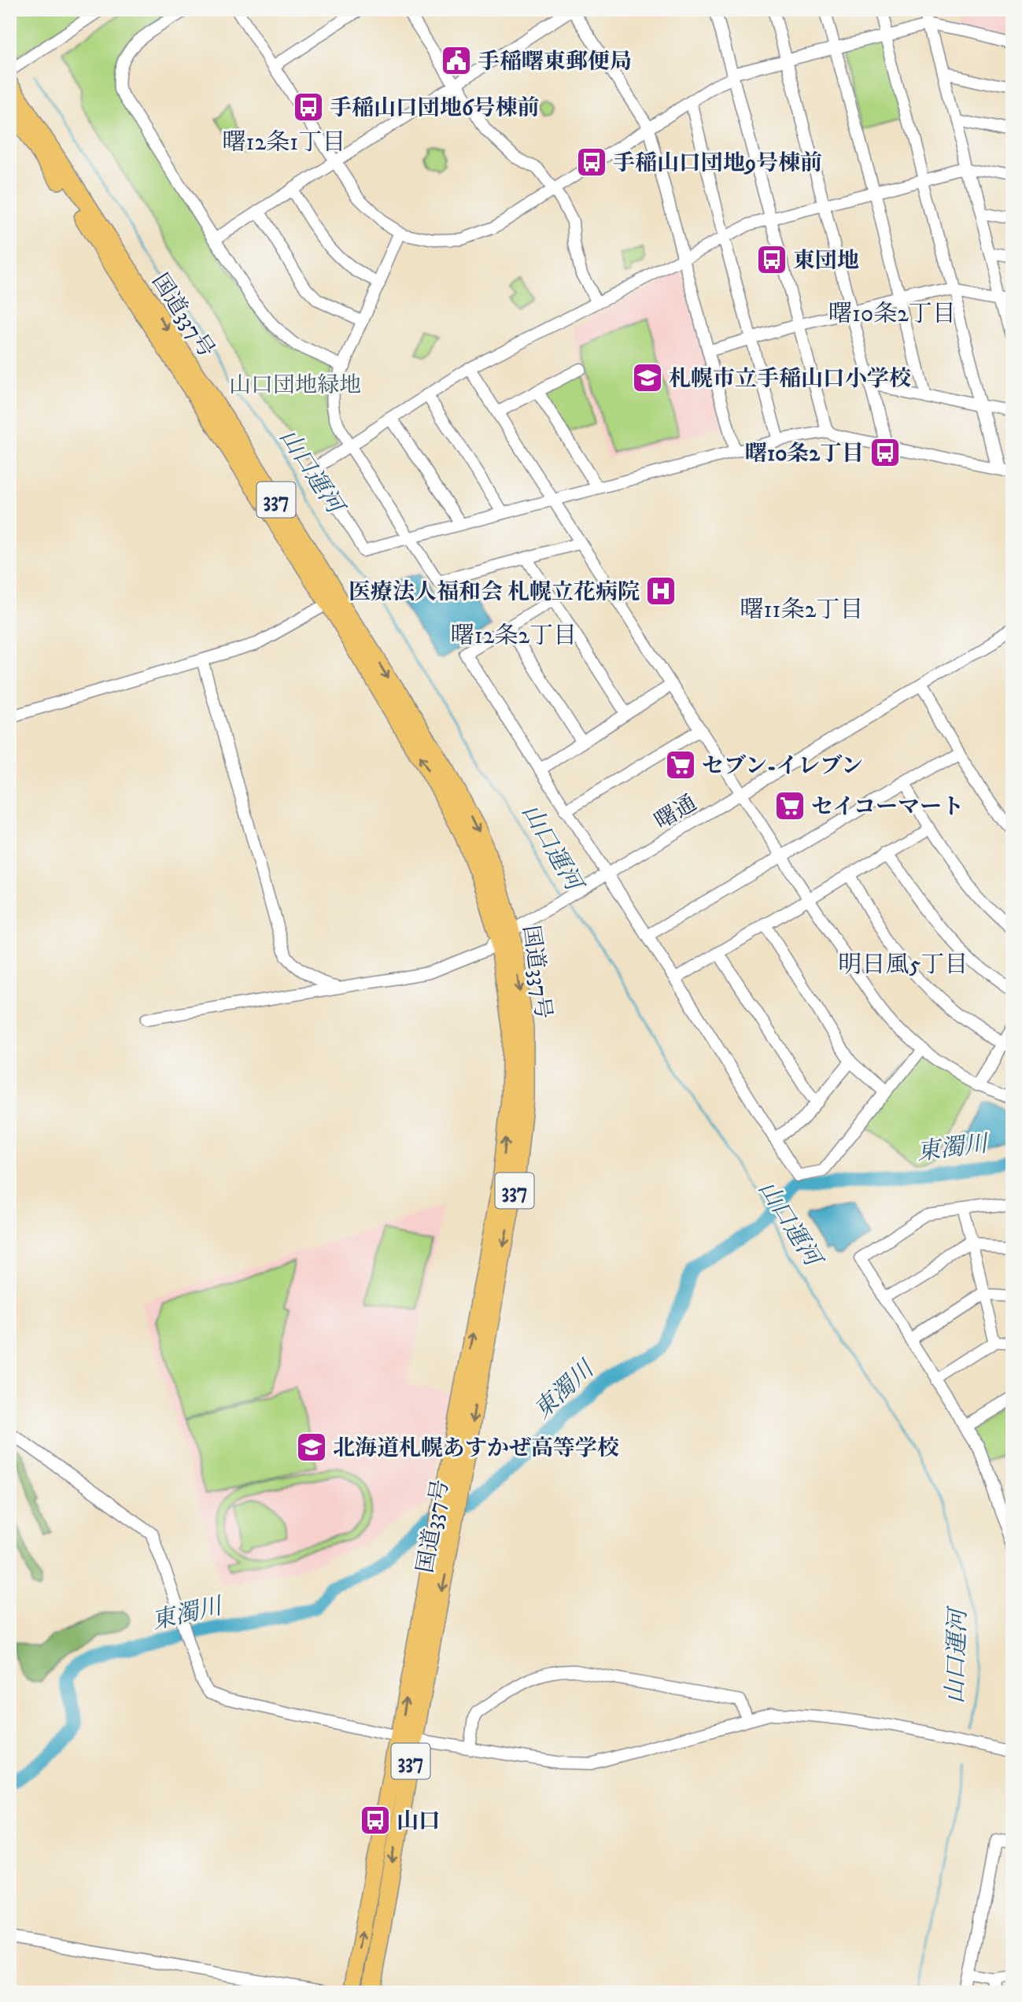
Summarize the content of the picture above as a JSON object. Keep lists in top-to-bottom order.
{
  "streets": {
    "highway": ["国道337号", "337"],
    "street": ["曙通"]
  },
  "crossings": [
    ["国道337号", "曙通"]
  ],
  "districts": [
    "曙12条1丁目",
    "曙10条2丁目",
    "曙11条2丁目",
    "曙12条2丁目",
    "明日風5丁目"
  ],
  "water": ["山口運河", "東濁川"],
  "parks": ["山口団地緑地"],
  "places": {
    "public building": ["手稲曙東郵便局"],
    "bus stop": [
      "手稲山口団地6号棟前",
      "手稲山口団地9号棟前",
      "東団地",
      "曙10条2丁目",
      "山口"
    ],
    "school or university": ["札幌市立手稲山口小学校", "北海道札幌あすかぜ高等学校"],
    "hospital": ["医療法人福和会 札幌立花病院"],
    "supermarket": ["セブン-イレブン", "セイコーマート"]
  }
}
